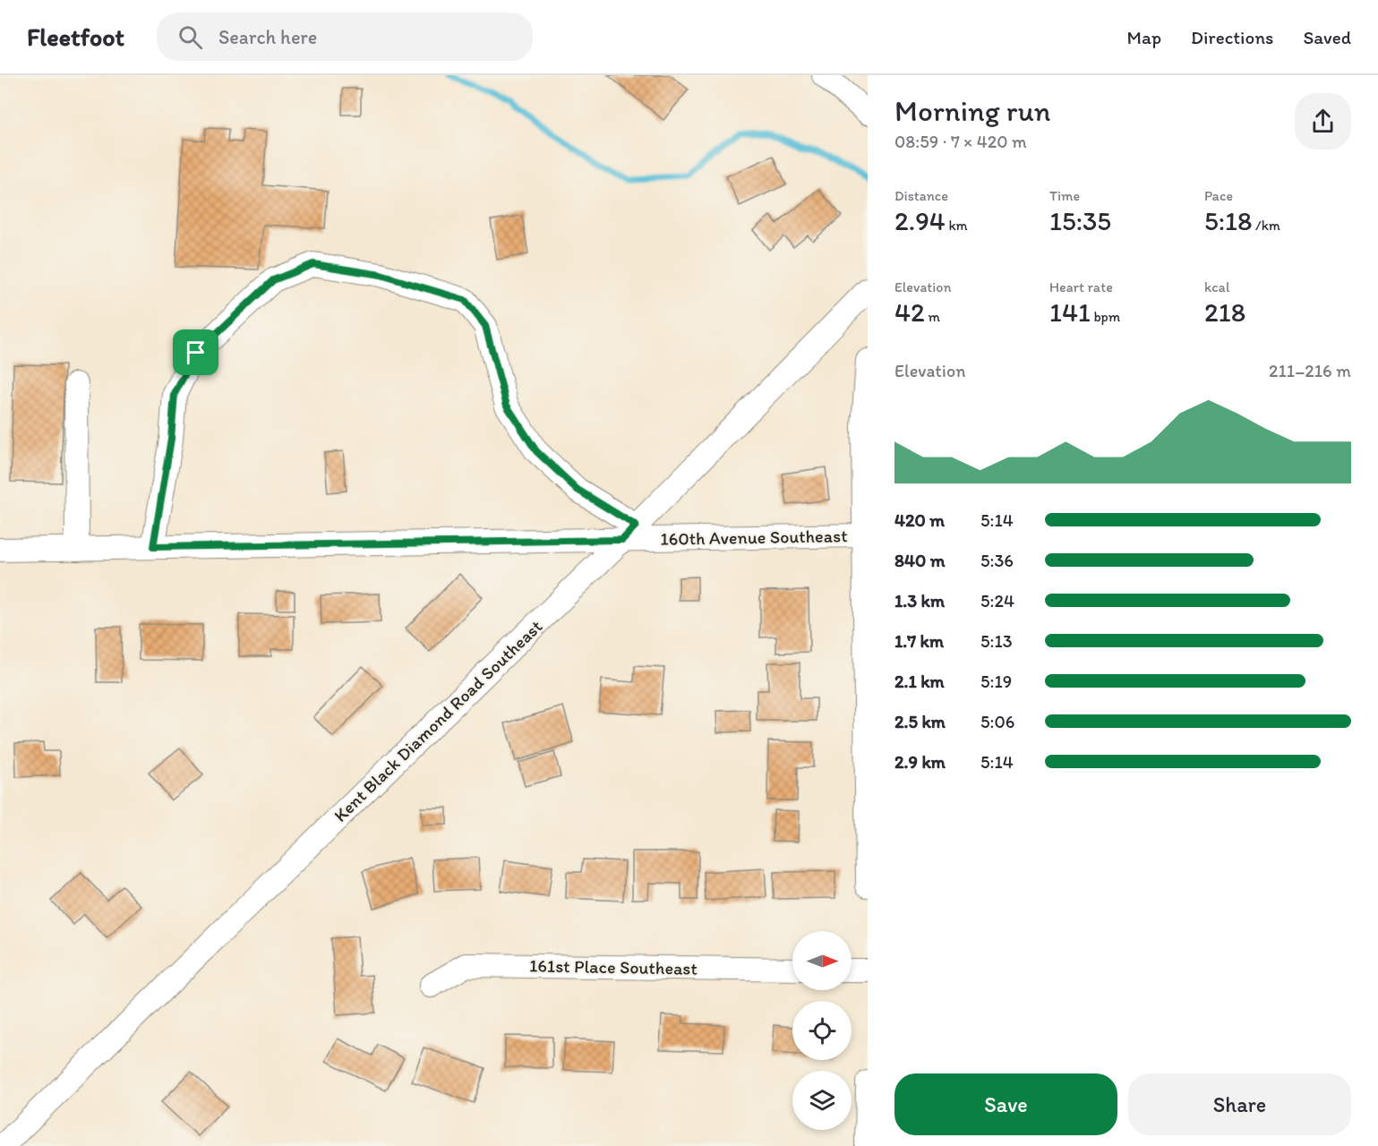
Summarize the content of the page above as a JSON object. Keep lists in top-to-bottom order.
{
  "streets": {
    "street": ["160th Avenue Southeast", "Kent Black Diamond Road Southeast", "161st Place Southeast"]
  },
  "crossings": [
    ["160th Avenue Southeast", "Kent Black Diamond Road Southeast"]
  ],
  "north": "right",
  "page": {
    "header": "Fleetfoot",
    "search": "Search here",
    "nav": ["Map", "Directions", "Saved"],
    "heading": ["Morning run", "08:59 · 7 × 420 m"],
    "stats": [
      ["Distance", "2.94 km"],
      ["Time", "15:35"],
      ["Pace", "5:18 /km"],
      ["Elevation", "42 m"],
      ["Heart rate", "141 bpm"],
      ["kcal", "218"]
    ],
    "chart": ["Elevation", "211–216 m"],
    "list": [
      {
        "name": "420 m",
        "note": "5:14"
      },
      {
        "name": "840 m",
        "note": "5:36"
      },
      {
        "name": "1.3 km",
        "note": "5:24"
      },
      {
        "name": "1.7 km",
        "note": "5:13"
      },
      {
        "name": "2.1 km",
        "note": "5:19"
      },
      {
        "name": "2.5 km",
        "note": "5:06"
      },
      {
        "name": "2.9 km",
        "note": "5:14"
      }
    ],
    "buttons": ["Save", "Share"]
  }
}
